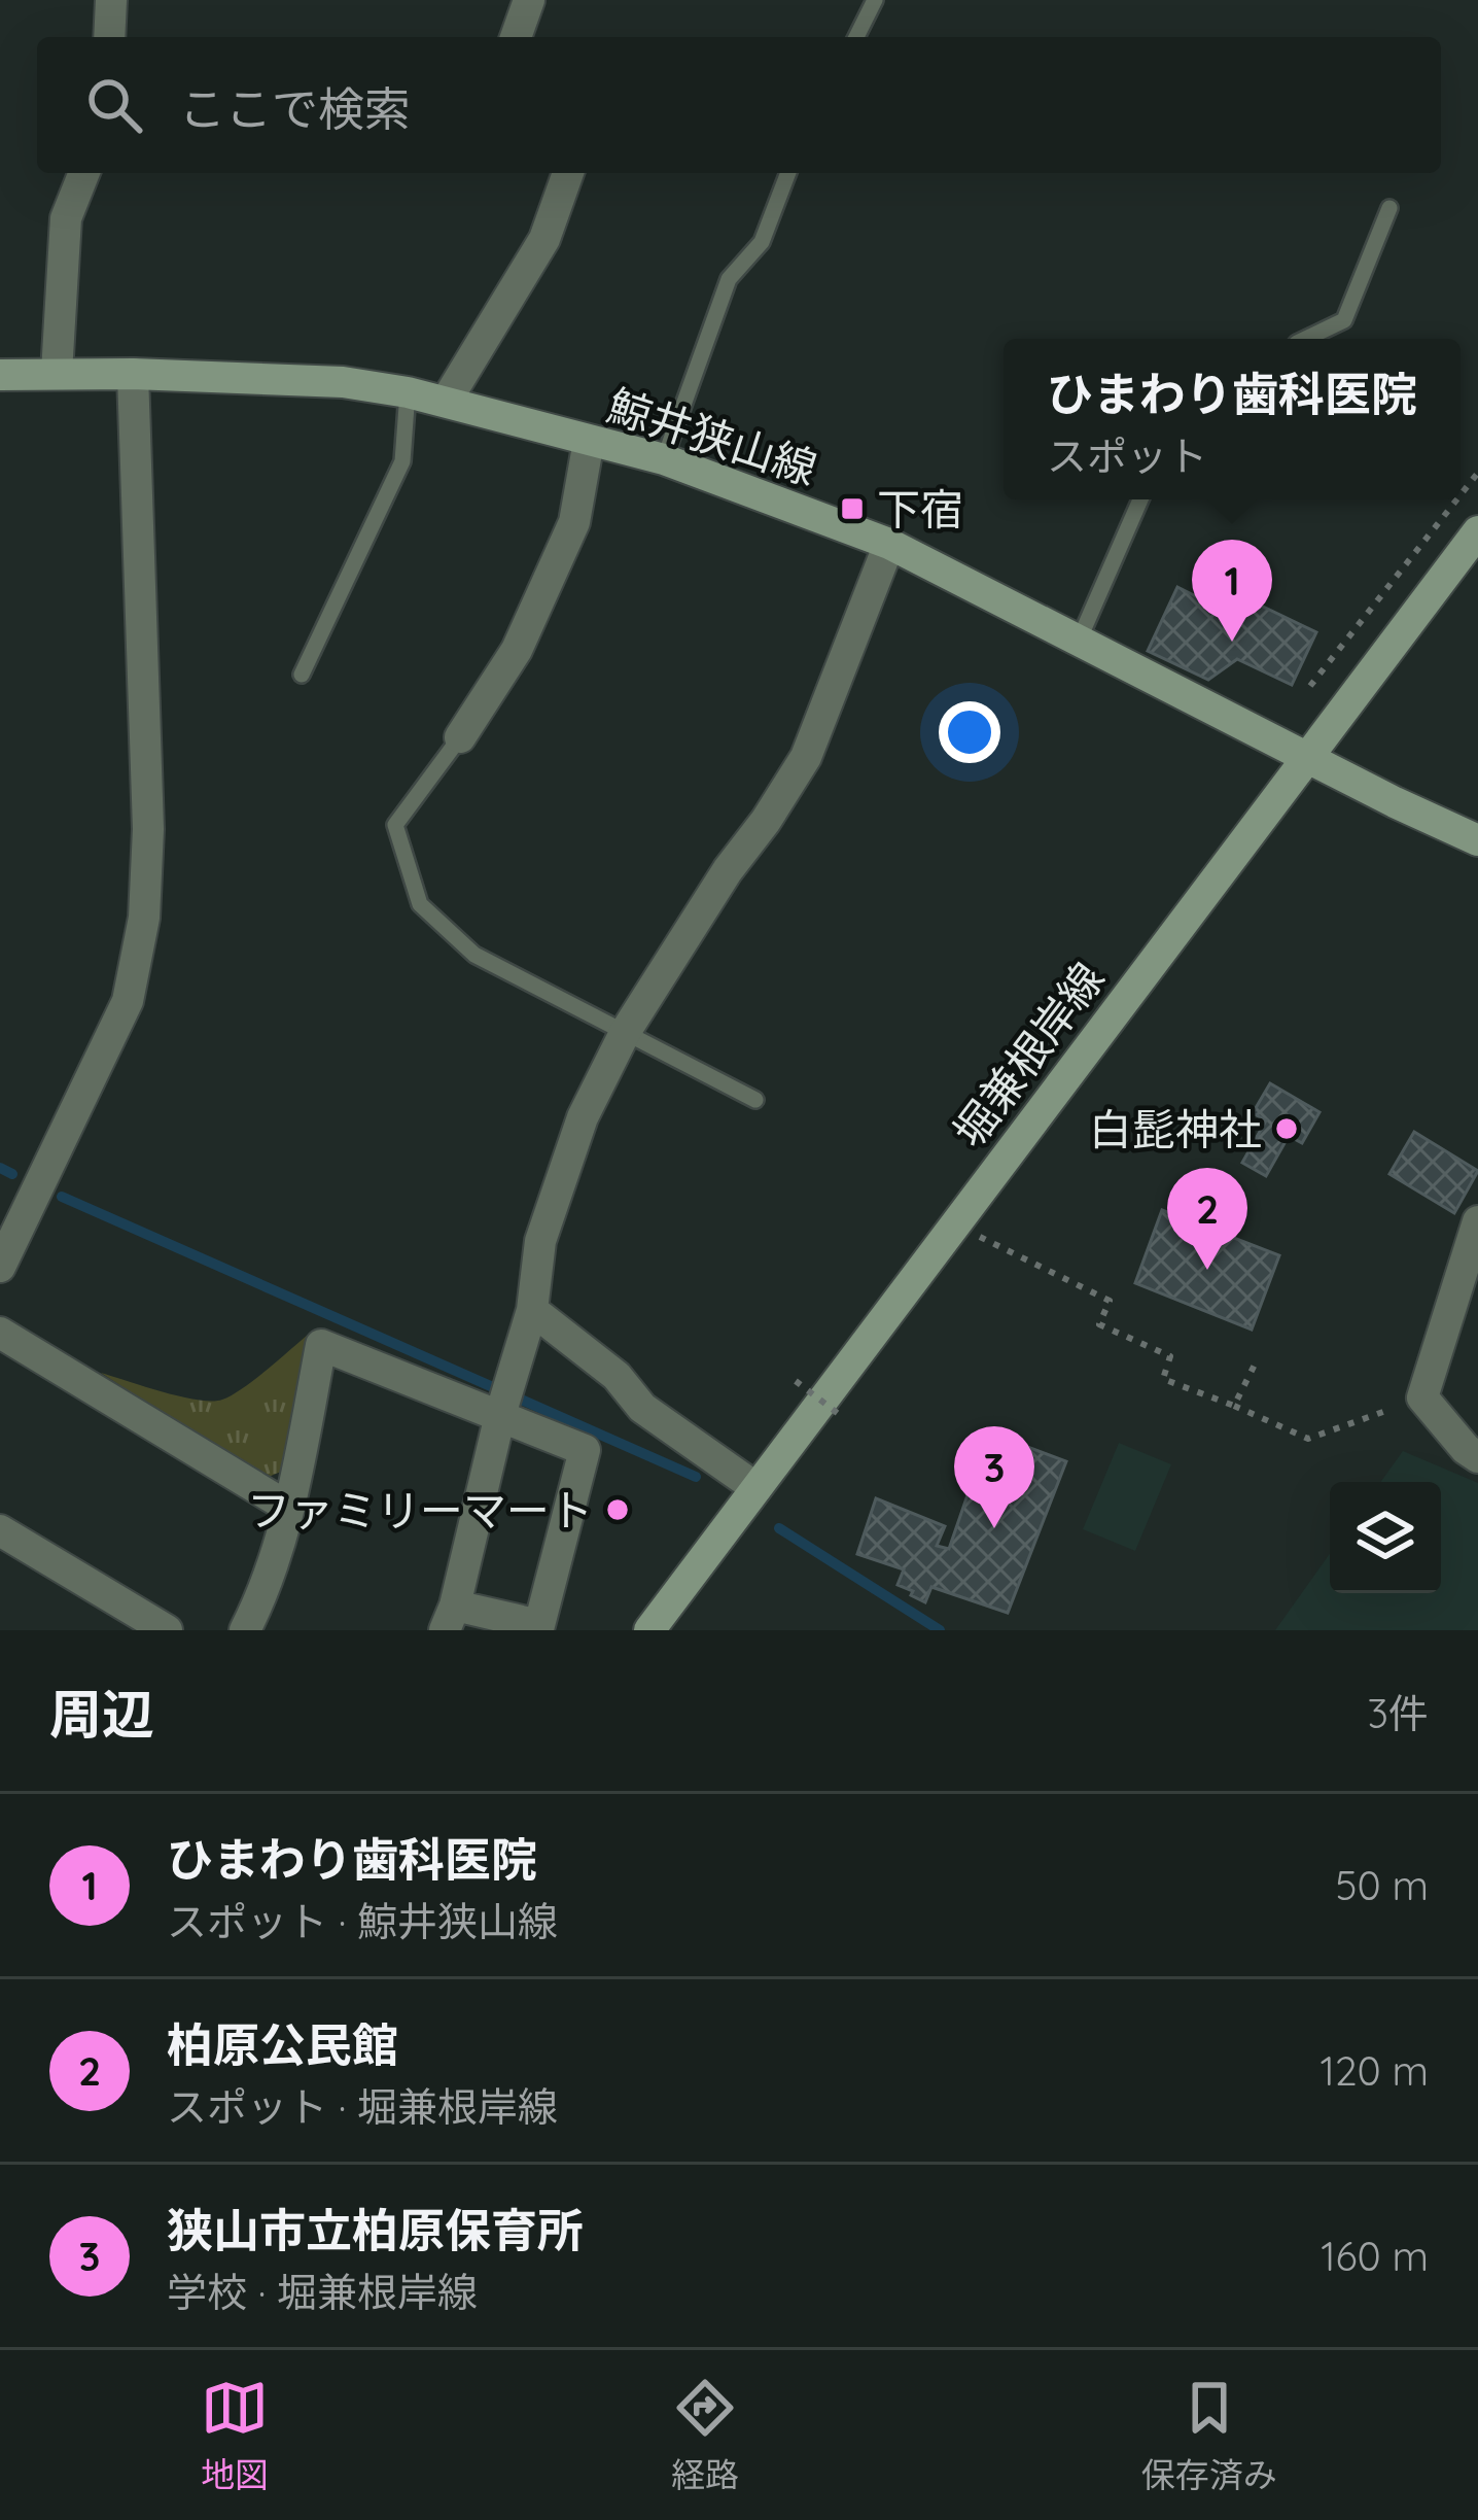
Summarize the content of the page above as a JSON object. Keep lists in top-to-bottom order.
{
  "streets": {
    "main road": ["鯨井狭山線", "堀兼根岸線"]
  },
  "crossings": [
    ["鯨井狭山線", "堀兼根岸線"]
  ],
  "places": {
    "transit": ["下宿"],
    "other": ["白髭神社", "ファミリーマート"]
  },
  "page": {
    "search": "ここで検索",
    "popup": ["ひまわり歯科医院", "スポット"],
    "pins": ["1", "2", "3"],
    "heading": ["周辺", "3件"],
    "list": [
      {
        "mark": "1",
        "name": "ひまわり歯科医院",
        "note": "スポット · 鯨井狭山線",
        "value": "50 m"
      },
      {
        "mark": "2",
        "name": "柏原公民館",
        "note": "スポット · 堀兼根岸線",
        "value": "120 m"
      },
      {
        "mark": "3",
        "name": "狭山市立柏原保育所",
        "note": "学校 · 堀兼根岸線",
        "value": "160 m"
      }
    ],
    "nav": ["地図", "経路", "保存済み"]
  }
}
